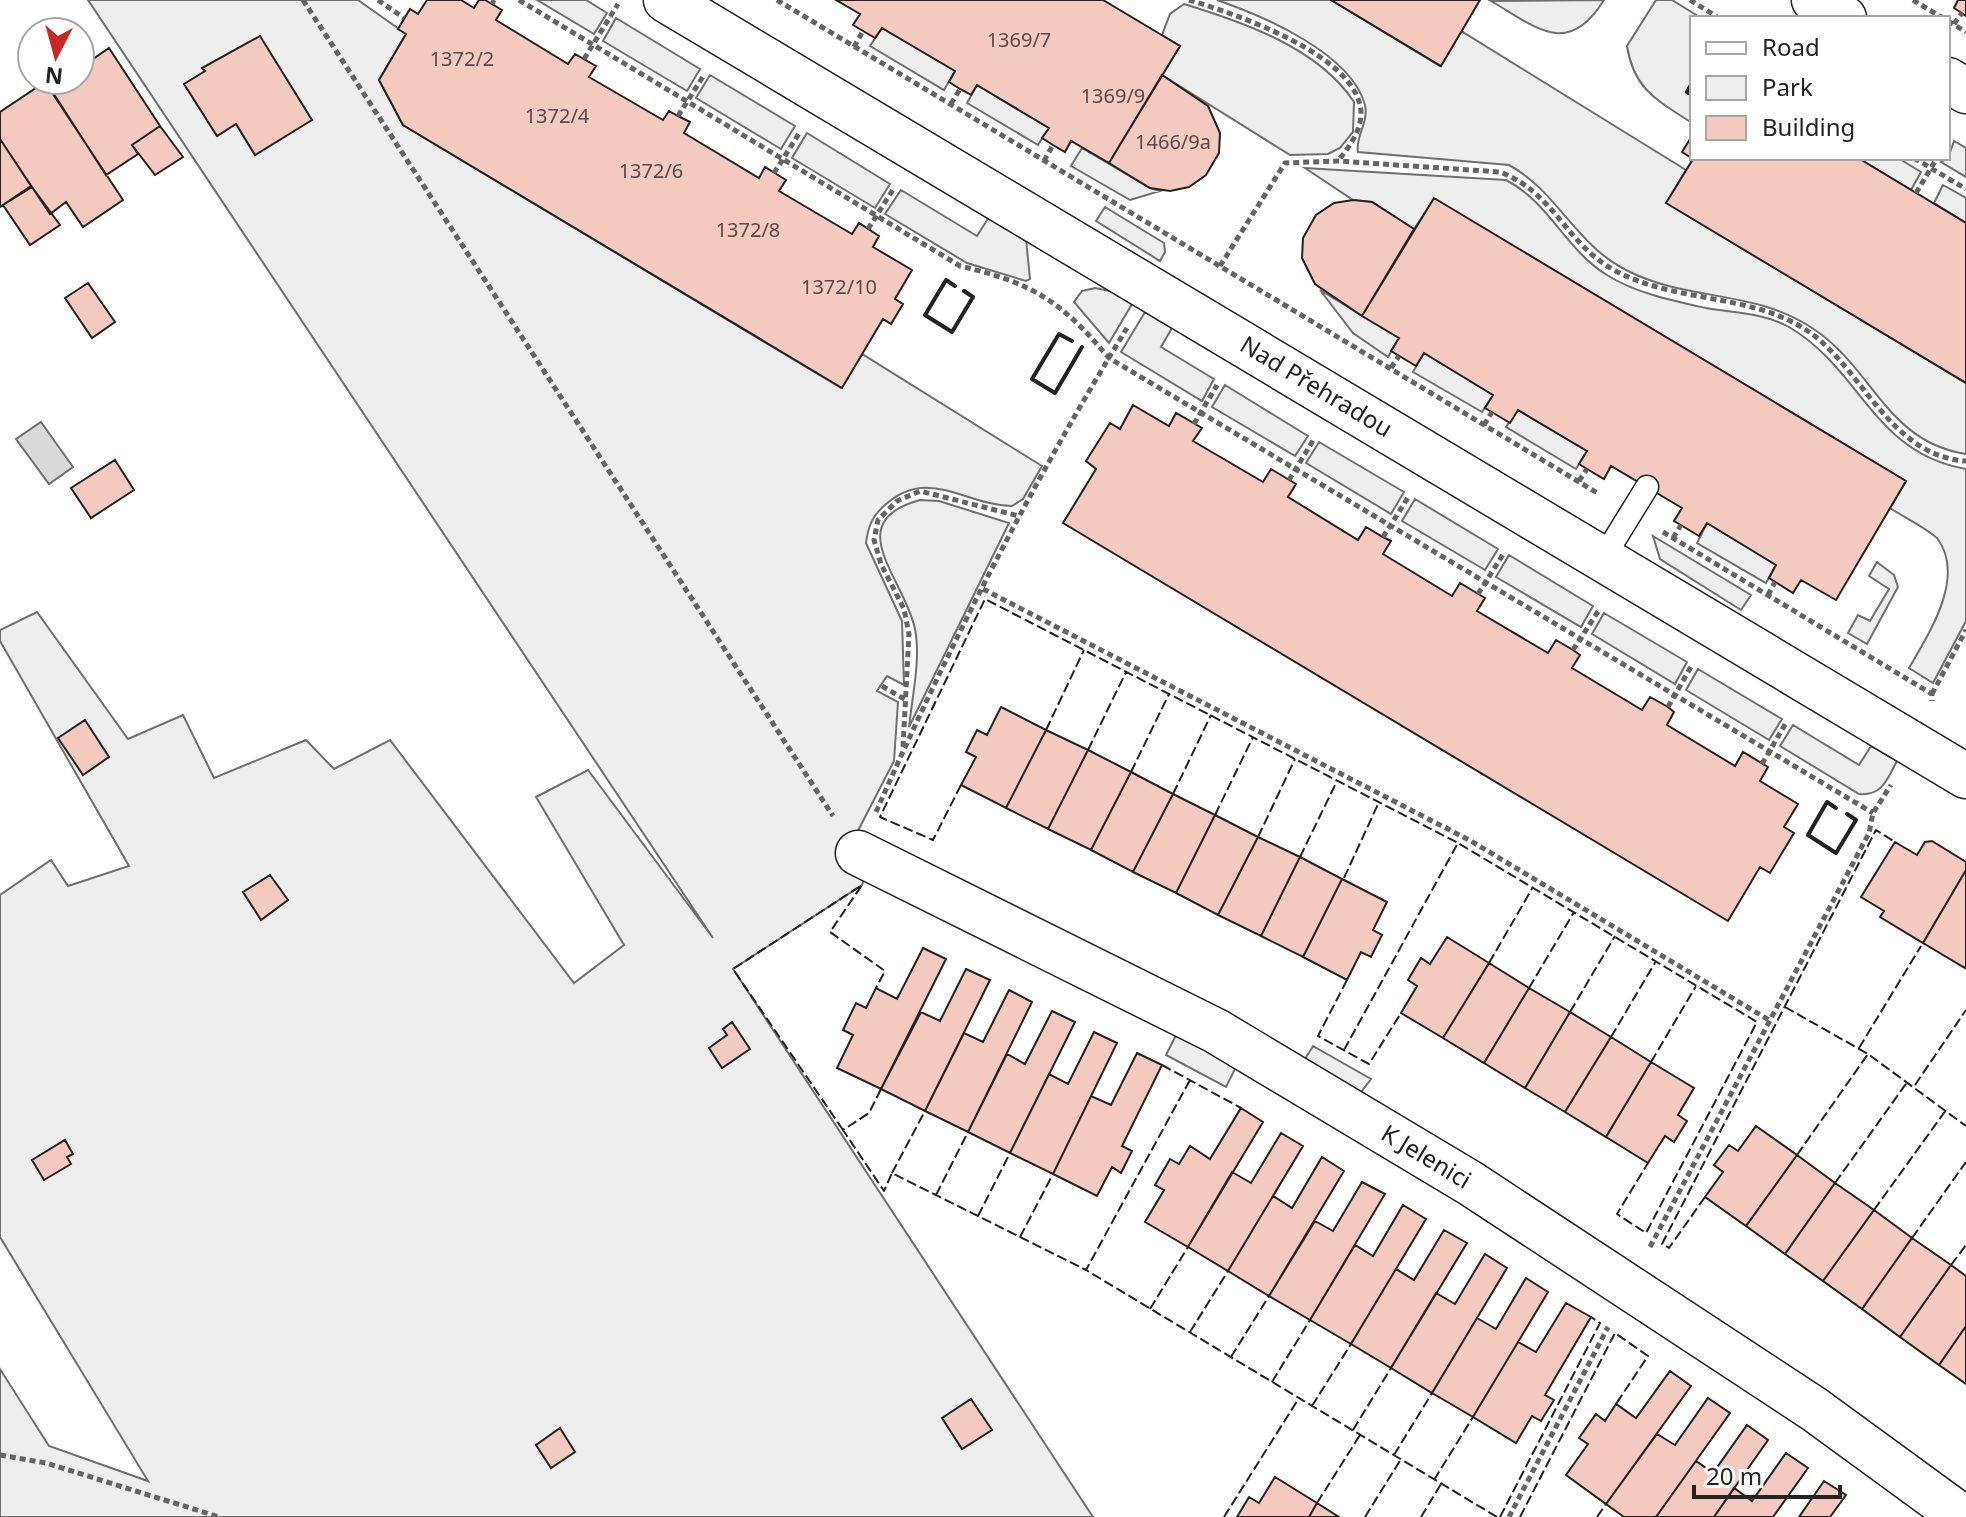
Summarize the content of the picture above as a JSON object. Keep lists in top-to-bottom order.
{
  "streets": {
    "street": ["Nad Přehradou", "K Jelenici"]
  },
  "house_numbers": [
    "1369/7",
    "1372/2",
    "1369/9",
    "1372/4",
    "1466/9a",
    "1372/6",
    "1372/8",
    "1372/10"
  ],
  "legend": ["Road", "Park", "Building"],
  "scale_bar": "20 m",
  "north": "bottom"
}
